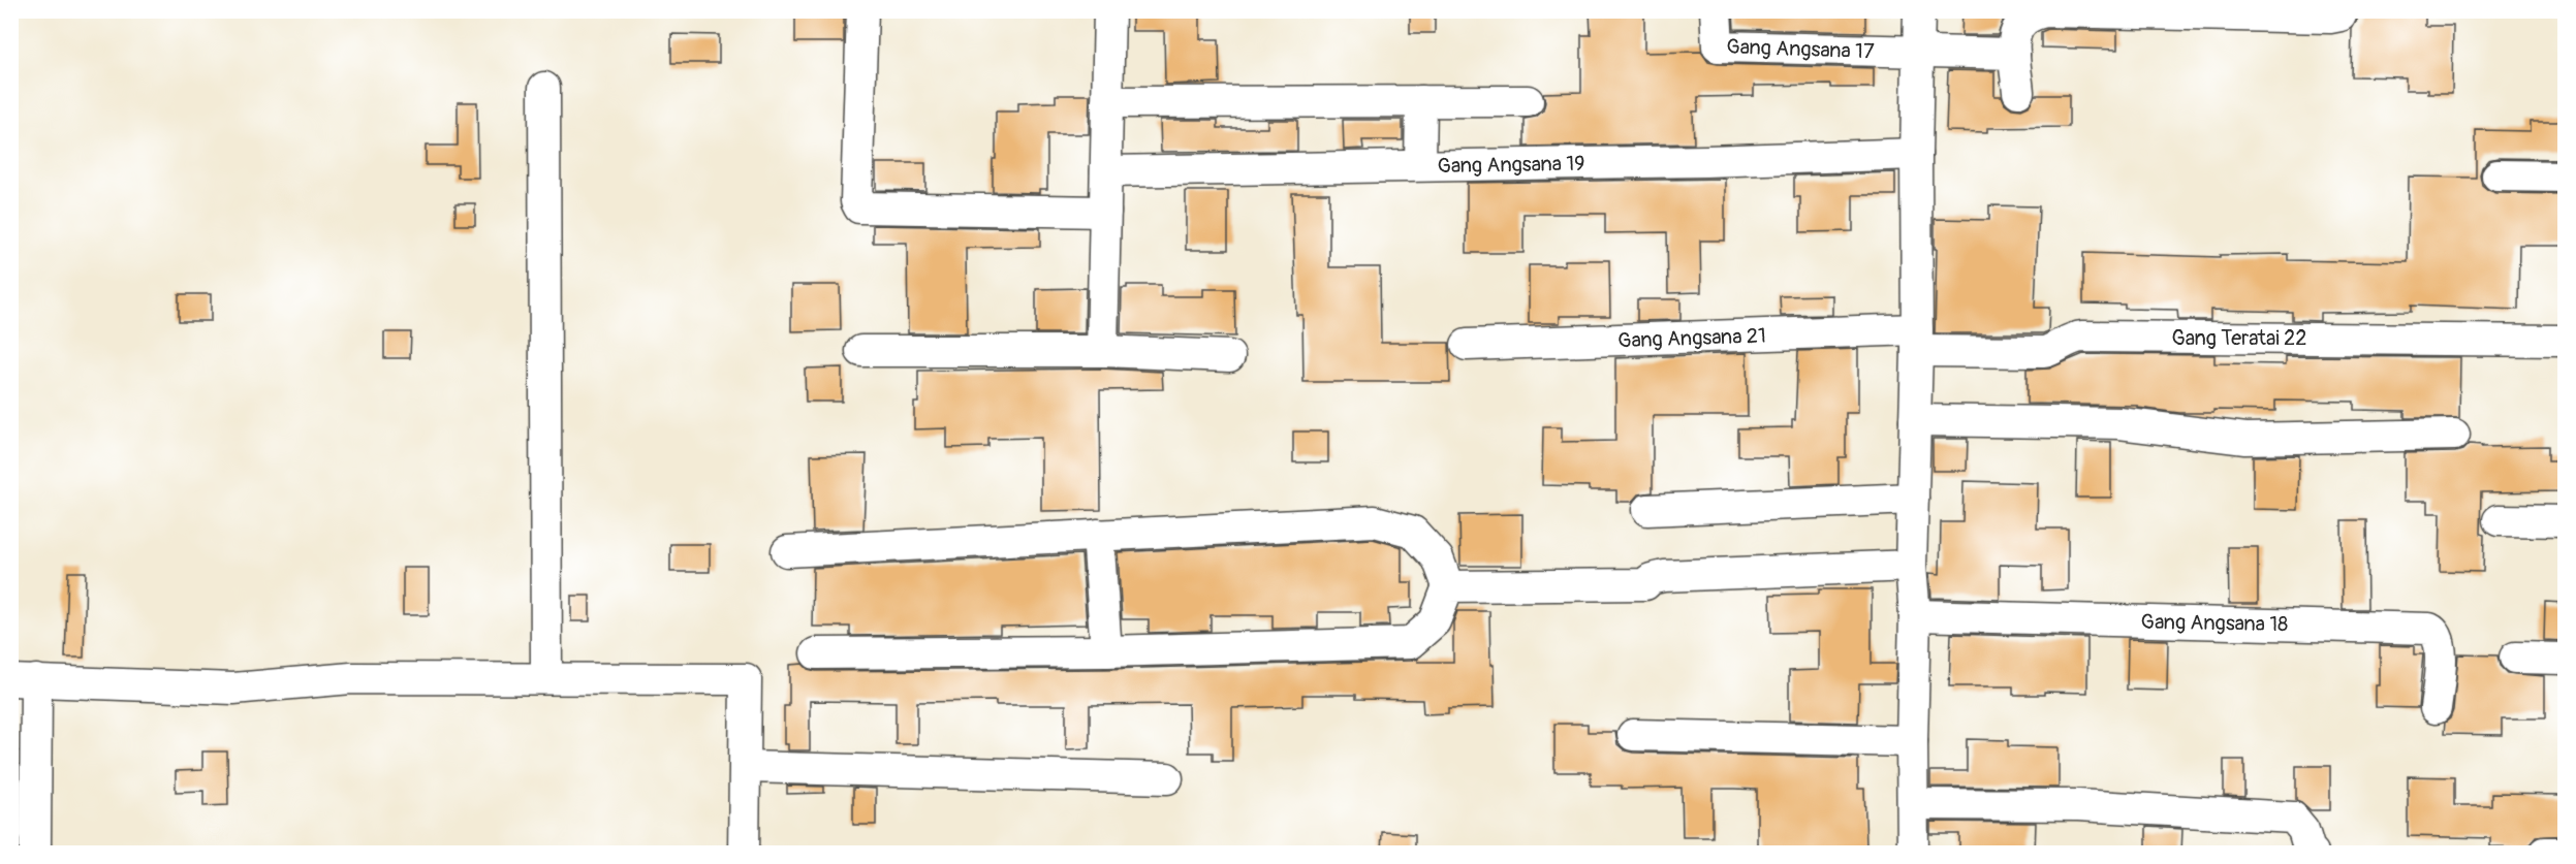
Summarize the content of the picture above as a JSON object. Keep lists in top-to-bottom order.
{
  "streets": {
    "street": [
      "Gang Angsana 17",
      "Gang Angsana 19",
      "Gang Angsana 21",
      "Gang Teratai 22",
      "Gang Angsana 18"
    ]
  },
  "crossings": [
    ["Gang Angsana 21", "Gang Teratai 22"]
  ]
}
